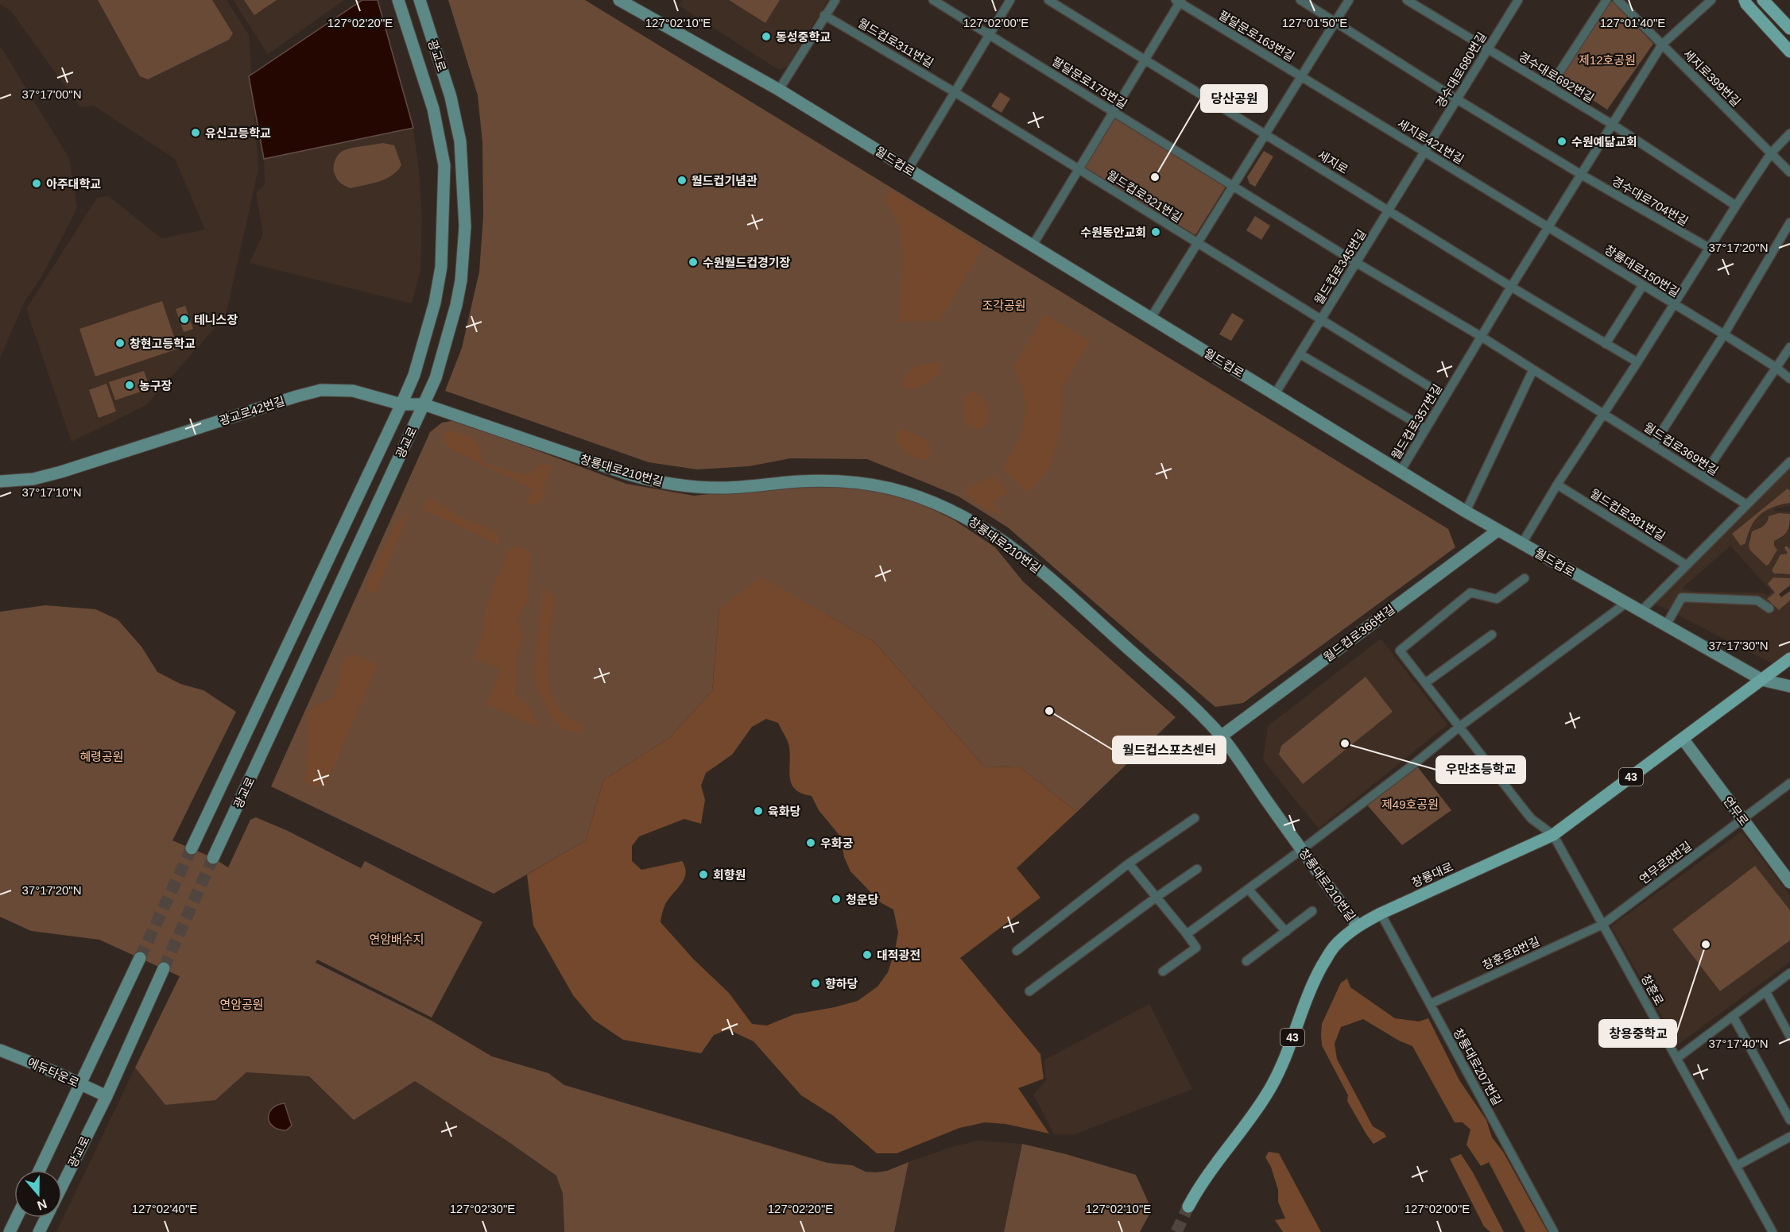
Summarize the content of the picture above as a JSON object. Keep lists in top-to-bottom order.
{
  "streets": {
    "main road": ["43", "창룡대로"],
    "street": [
      "팔달문로163번길",
      "월드컵로311번길",
      "광교로",
      "경수대로680번길",
      "경수대로692번길",
      "세지로399번길",
      "팔달문로175번길",
      "세지로421번길",
      "월드컵로",
      "세지로",
      "월드컵로321번길",
      "경수대로704번길",
      "월드컵로345번길",
      "창룡대로150번길",
      "광교로42번길",
      "월드컵로357번길",
      "월드컵로369번길",
      "창룡대로210번길",
      "월드컵로381번길",
      "월드컵로366번길",
      "연무로",
      "연무로8번길",
      "창훈로8번길",
      "창훈로",
      "창룡대로207번길",
      "에듀타운로"
    ]
  },
  "crossings": [
    ["팔달문로163번길", "세지로421번길"],
    ["월드컵로311번길", "월드컵로321번길"],
    ["광교로", "광교로42번길"],
    ["광교로", "창룡대로210번길"],
    ["광교로", "에듀타운로"],
    ["경수대로680번길", "경수대로692번길"],
    ["경수대로680번길", "세지로421번길"],
    ["경수대로680번길", "월드컵로345번길"],
    ["세지로421번길", "월드컵로345번길"],
    ["세지로421번길", "창룡대로150번길"],
    ["세지로421번길", "월드컵로357번길"],
    ["월드컵로", "월드컵로345번길"],
    ["월드컵로", "월드컵로357번길"],
    ["월드컵로", "월드컵로366번길"],
    ["월드컵로", "창룡대로"],
    ["세지로", "월드컵로345번길"],
    ["창룡대로150번길", "월드컵로357번길"],
    ["광교로42번길", "창룡대로210번길"],
    ["월드컵로357번길", "월드컵로369번길"],
    ["창룡대로210번길", "월드컵로366번길"],
    ["창룡대로210번길", "창룡대로"],
    ["연무로", "연무로8번길"],
    ["연무로", "창룡대로"],
    ["연무로8번길", "창훈로8번길"],
    ["연무로8번길", "창훈로"],
    ["창룡대로", "창훈로"],
    ["창룡대로", "창룡대로207번길"],
    ["창훈로8번길", "창훈로"],
    ["창훈로8번길", "창룡대로207번길"]
  ],
  "parks": [
    "제12호공원",
    "조각공원",
    "혜령공원",
    "제49호공원",
    "연암배수지",
    "연암공원"
  ],
  "places": [
    "동성중학교",
    "유신고등학교",
    "수원예닮교회",
    "당산공원",
    "월드컵기념관",
    "아주대학교",
    "수원동안교회",
    "수원월드컵경기장",
    "테니스장",
    "창현고등학교",
    "농구장",
    "월드컵스포츠센터",
    "우만초등학교",
    "육화당",
    "우화궁",
    "회향원",
    "청운당",
    "창용중학교",
    "대적광전",
    "향하당"
  ],
  "north": "bottom",
  "coordinates": [
    "127°02'20\"E",
    "127°02'10\"E",
    "127°02'00\"E",
    "127°01'50\"E",
    "127°01'40\"E",
    "37°17'00\"N",
    "37°17'20\"N",
    "37°17'10\"N",
    "37°17'30\"N",
    "37°17'40\"N",
    "127°02'40\"E",
    "127°02'30\"E"
  ]
}
